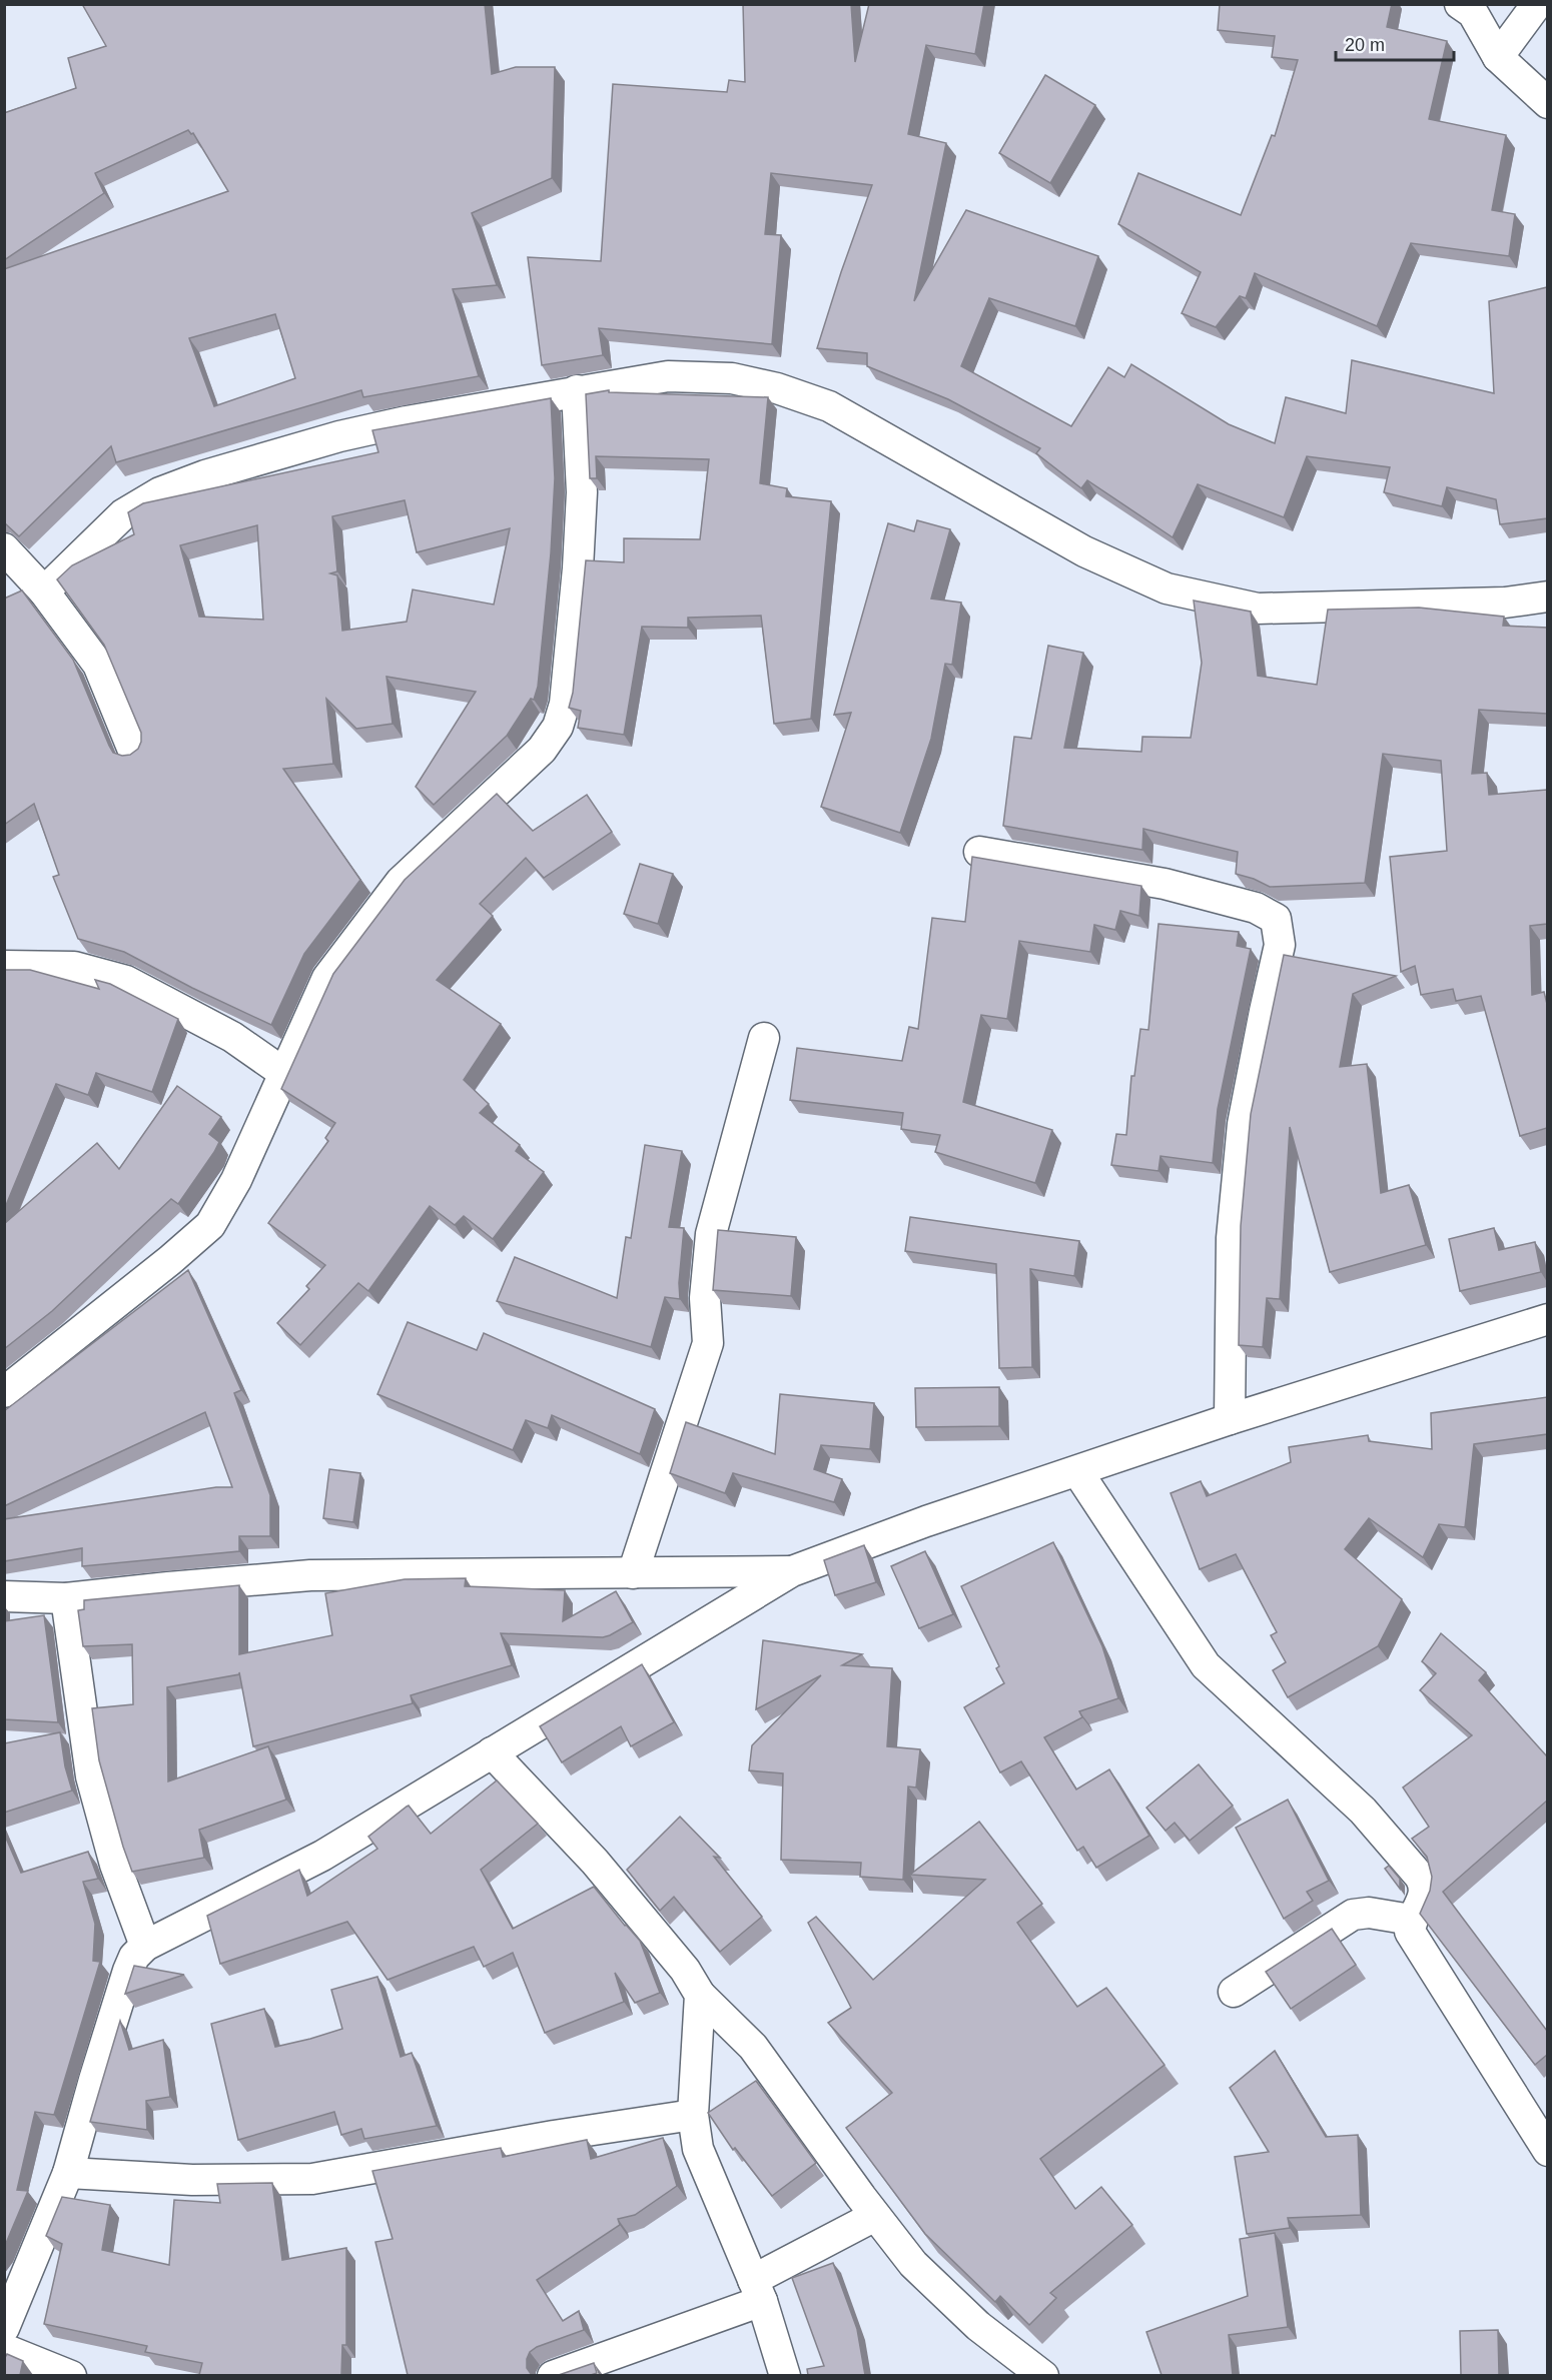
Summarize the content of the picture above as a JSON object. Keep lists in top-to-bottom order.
{
  "scale_bar": "20 m"
}
